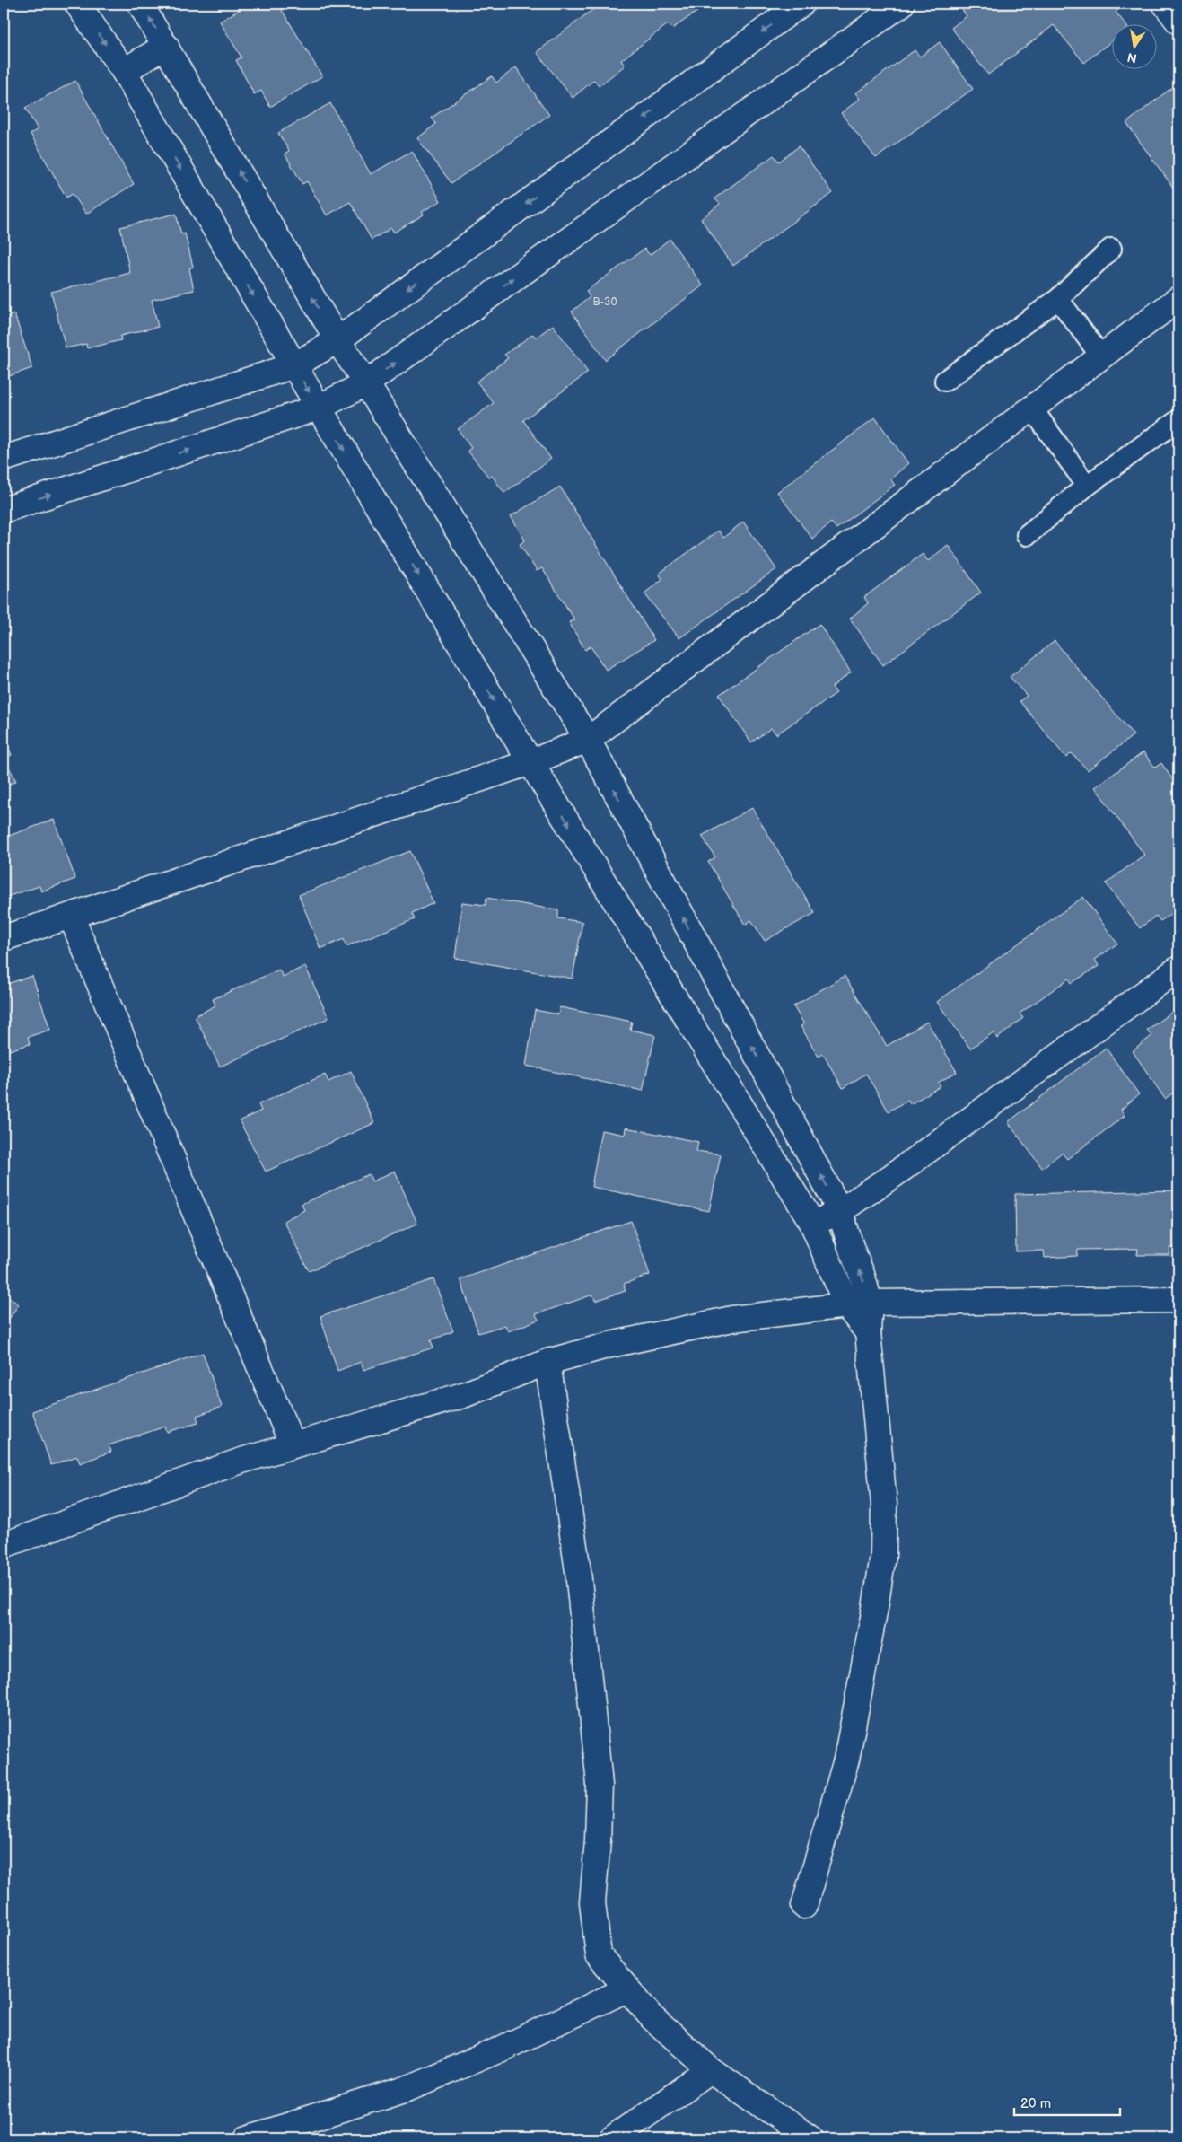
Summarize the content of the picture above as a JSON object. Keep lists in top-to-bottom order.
{
  "house_numbers": ["B-30"],
  "scale_bar": "20 m",
  "north": "bottom"
}
